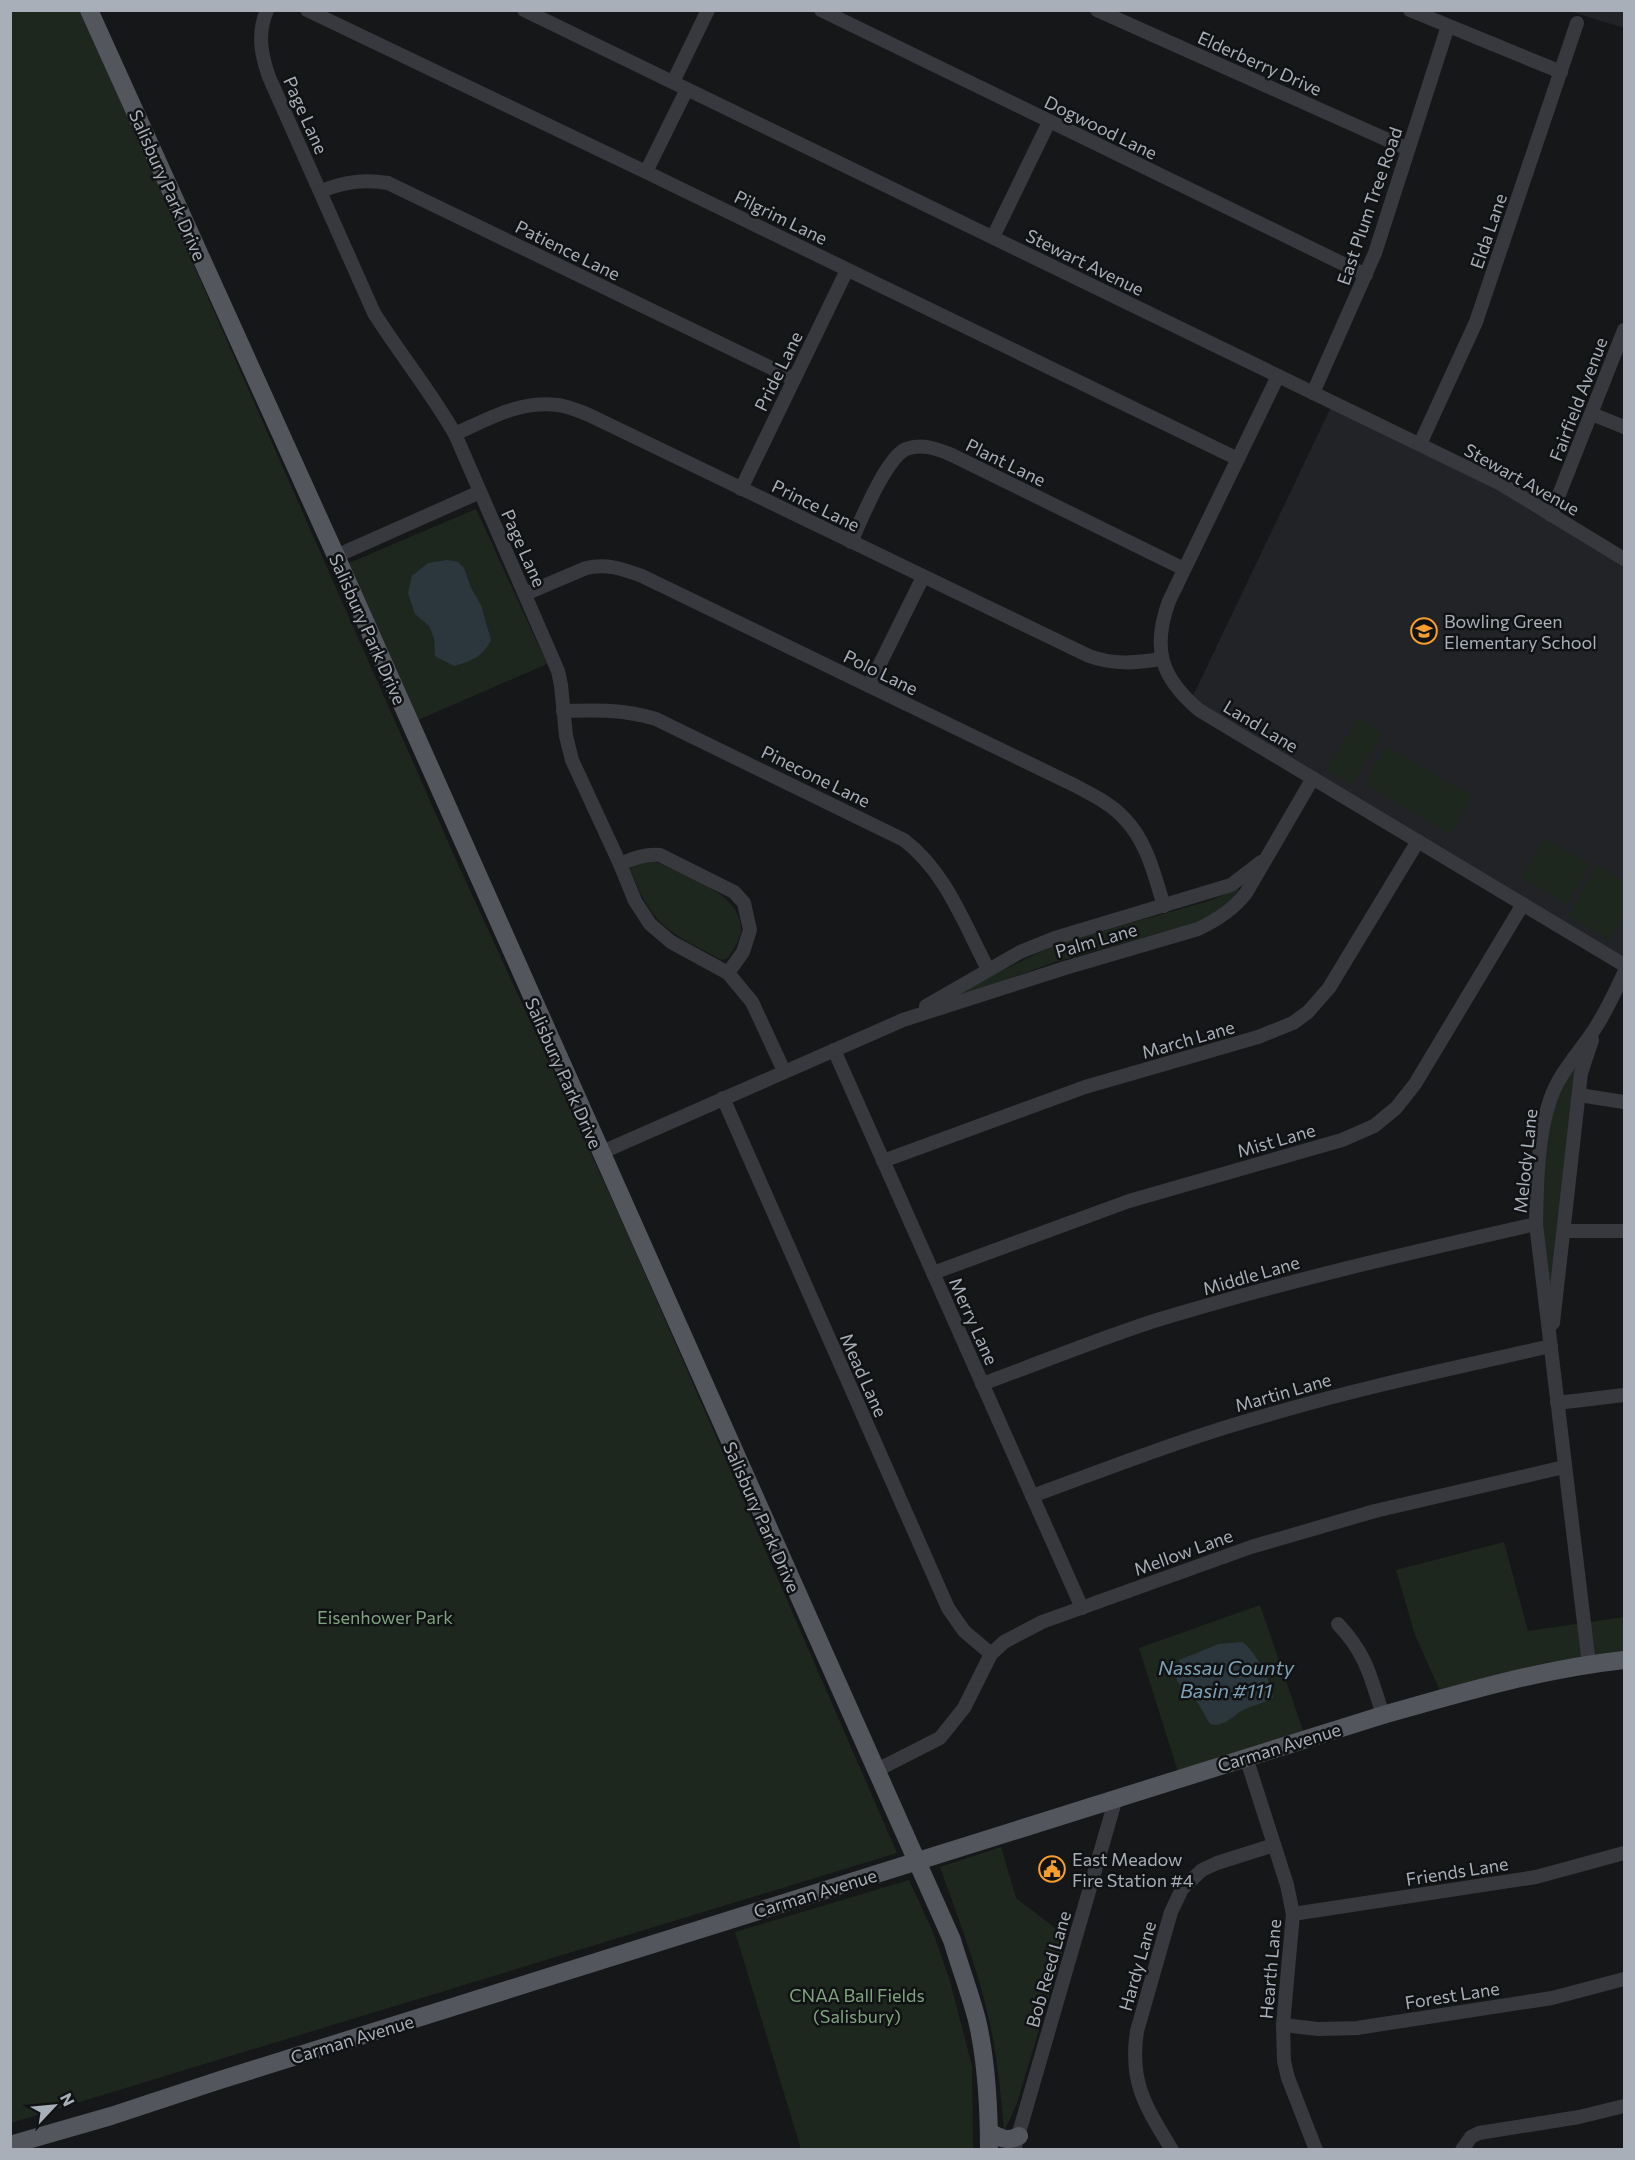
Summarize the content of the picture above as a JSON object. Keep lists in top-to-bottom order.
{
  "streets": {
    "main road": ["Salisbury Park Drive", "Carman Avenue"],
    "street": [
      "Elderberry Drive",
      "Page Lane",
      "Dogwood Lane",
      "East Plum Tree Road",
      "Pilgrim Lane",
      "Elda Lane",
      "Patience Lane",
      "Stewart Avenue",
      "Pride Lane",
      "Fairfield Avenue",
      "Plant Lane",
      "Prince Lane",
      "Polo Lane",
      "Land Lane",
      "Pinecone Lane",
      "Palm Lane",
      "March Lane",
      "Mist Lane",
      "Melody Lane",
      "Middle Lane",
      "Merry Lane",
      "Mead Lane",
      "Martin Lane",
      "Mellow Lane",
      "Friends Lane",
      "Hardy Lane",
      "Bob Reed Lane",
      "Hearth Lane",
      "Forest Lane"
    ]
  },
  "crossings": [
    ["Elderberry Drive", "East Plum Tree Road"],
    ["Page Lane", "Patience Lane"],
    ["Page Lane", "Prince Lane"],
    ["Page Lane", "Polo Lane"],
    ["Page Lane", "Pinecone Lane"],
    ["Page Lane", "Palm Lane"],
    ["Dogwood Lane", "East Plum Tree Road"],
    ["Salisbury Park Drive", "Palm Lane"],
    ["Salisbury Park Drive", "Mellow Lane"],
    ["Salisbury Park Drive", "Carman Avenue"],
    ["East Plum Tree Road", "Stewart Avenue"],
    ["Pilgrim Lane", "Pride Lane"],
    ["Pilgrim Lane", "Land Lane"],
    ["Elda Lane", "Stewart Avenue"],
    ["Patience Lane", "Pride Lane"],
    ["Stewart Avenue", "Fairfield Avenue"],
    ["Stewart Avenue", "Land Lane"],
    ["Pride Lane", "Prince Lane"],
    ["Plant Lane", "Prince Lane"],
    ["Plant Lane", "Land Lane"],
    ["Prince Lane", "Land Lane"],
    ["Polo Lane", "Palm Lane"],
    ["Land Lane", "Palm Lane"],
    ["Land Lane", "March Lane"],
    ["Land Lane", "Mist Lane"],
    ["Pinecone Lane", "Palm Lane"],
    ["Palm Lane", "Merry Lane"],
    ["Palm Lane", "Mead Lane"],
    ["March Lane", "Merry Lane"],
    ["Mist Lane", "Merry Lane"],
    ["Melody Lane", "Middle Lane"],
    ["Melody Lane", "Martin Lane"],
    ["Melody Lane", "Mellow Lane"],
    ["Melody Lane", "Carman Avenue"],
    ["Middle Lane", "Merry Lane"],
    ["Merry Lane", "Martin Lane"],
    ["Merry Lane", "Mellow Lane"],
    ["Mead Lane", "Mellow Lane"],
    ["Carman Avenue", "Bob Reed Lane"],
    ["Carman Avenue", "Hearth Lane"],
    ["Friends Lane", "Hearth Lane"],
    ["Hardy Lane", "Hearth Lane"],
    ["Hearth Lane", "Forest Lane"]
  ],
  "water": ["Nassau County Basin #111"],
  "parks": ["Eisenhower Park", "CNAA Ball Fields (Salisbury)"],
  "places": {
    "school or university": ["Bowling Green Elementary School"],
    "public building": ["East Meadow Fire Station #4"]
  },
  "north": "top right"
}
